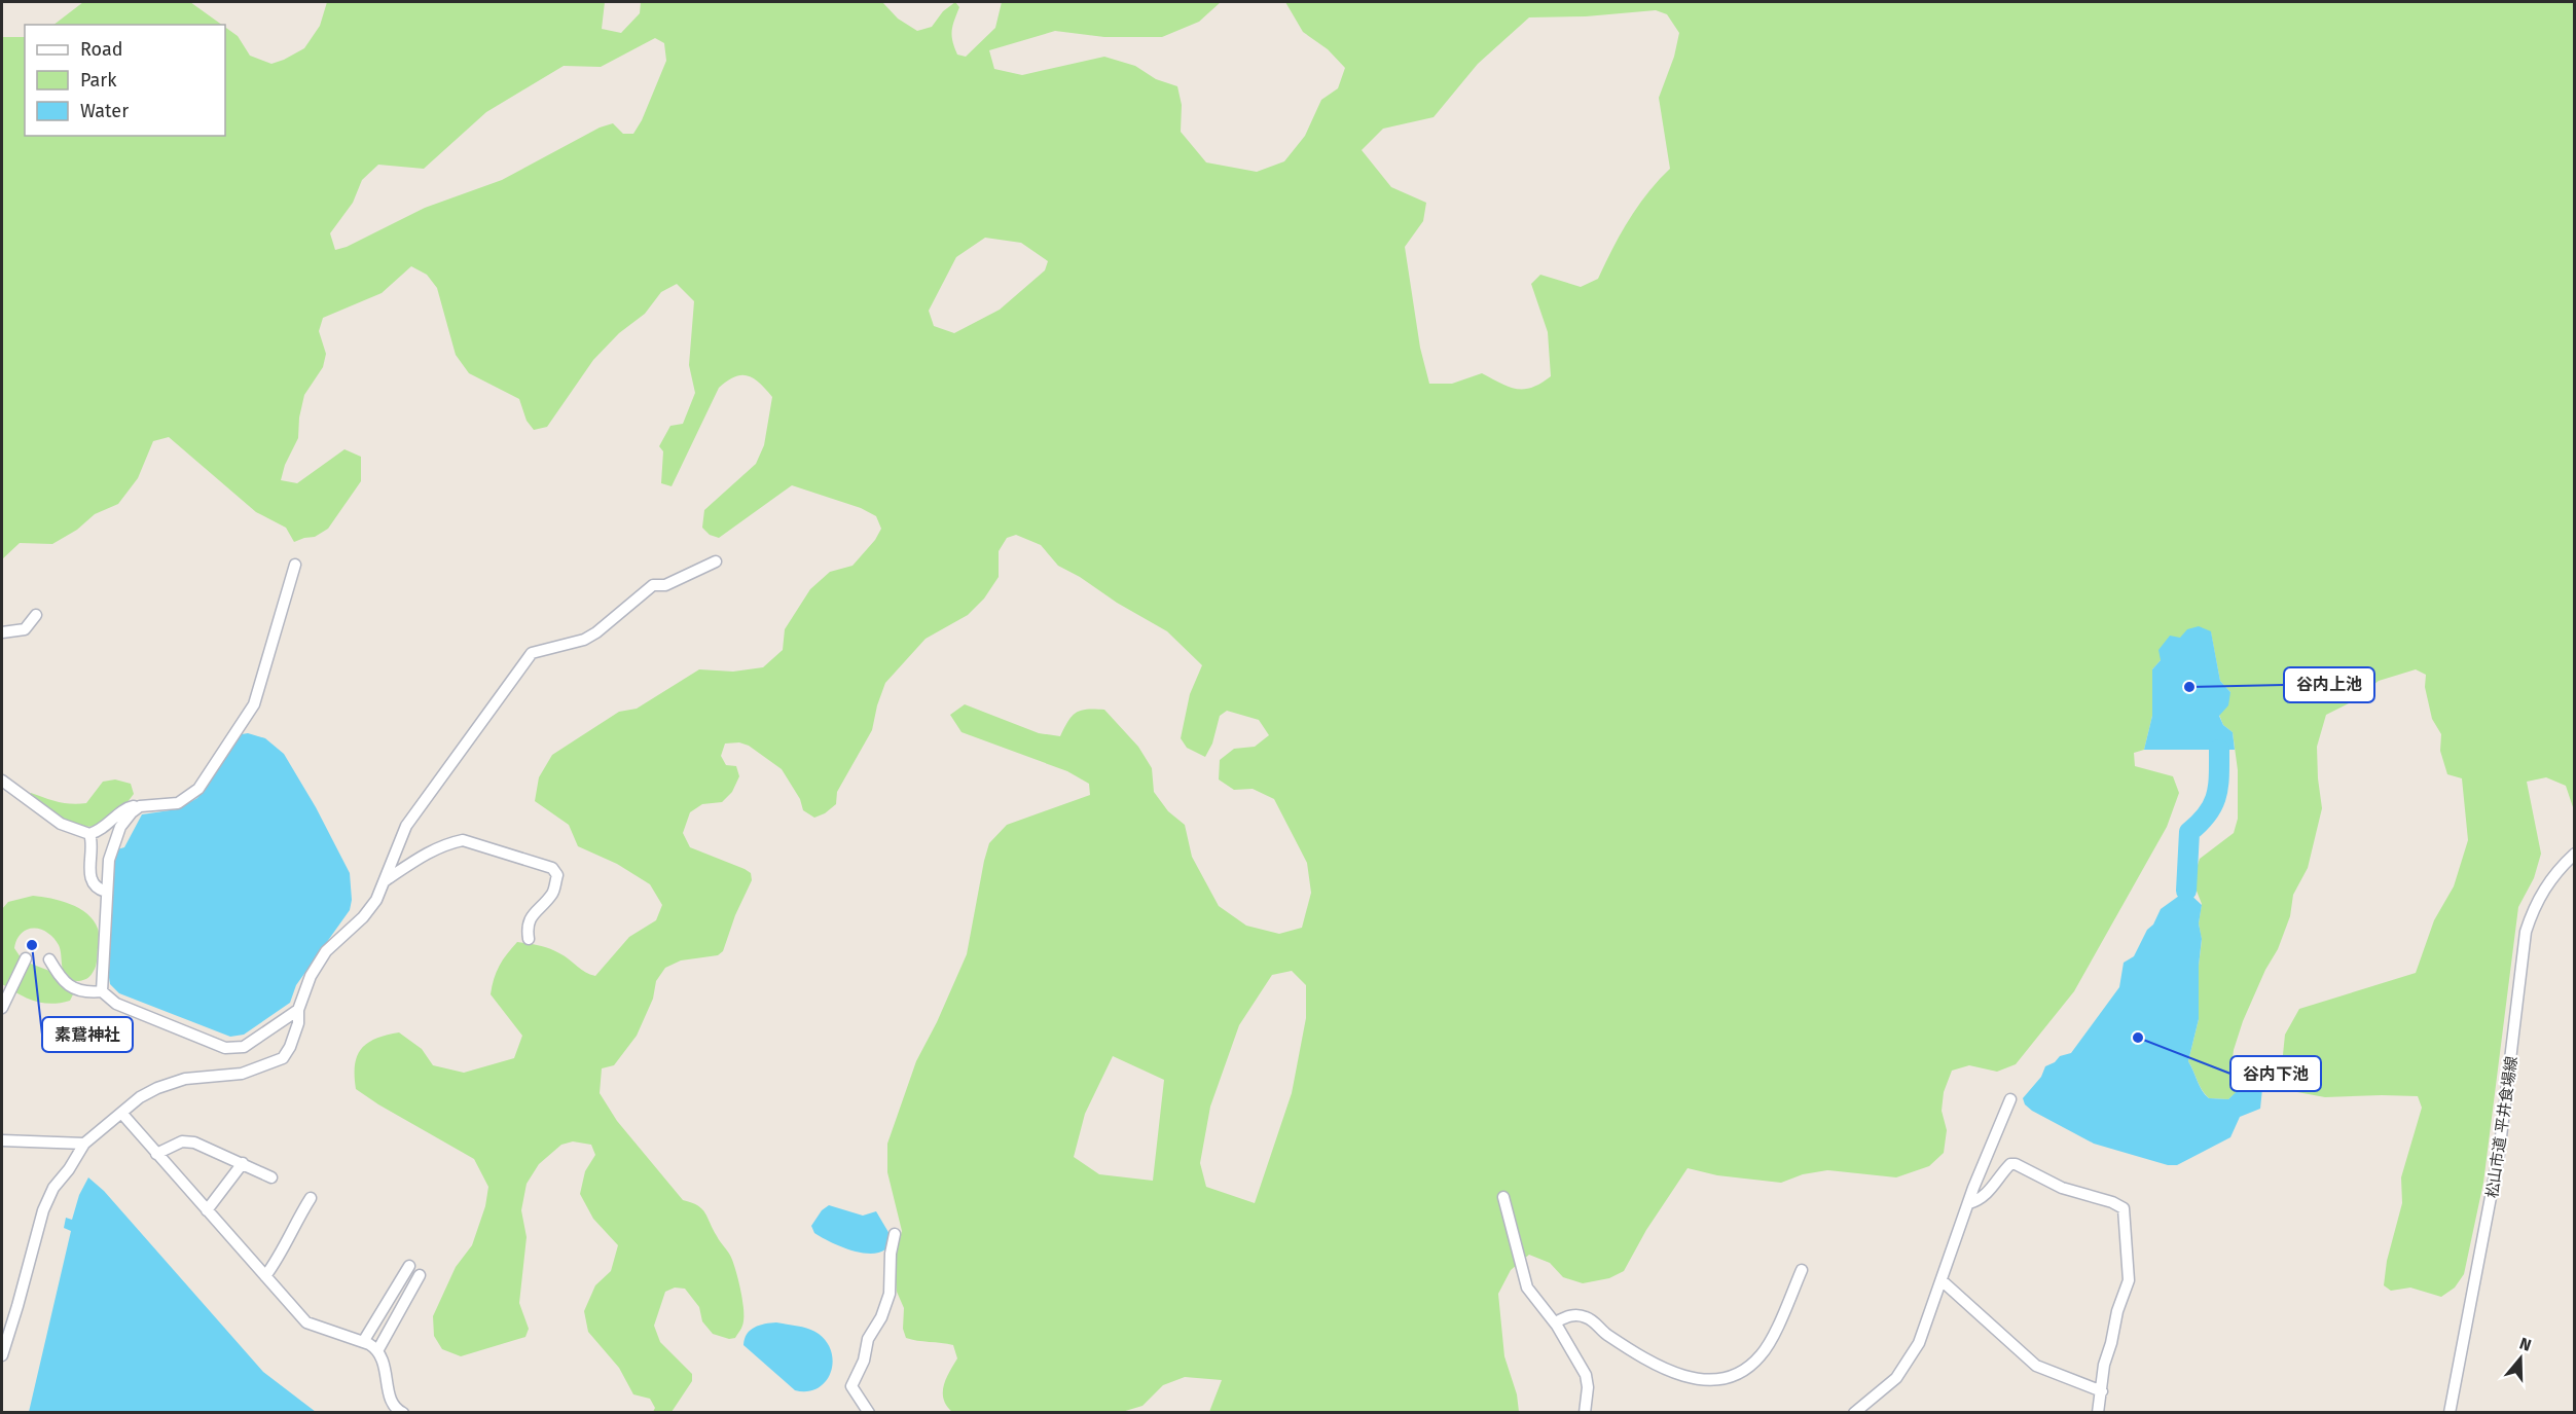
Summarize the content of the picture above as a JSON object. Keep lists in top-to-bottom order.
{
  "streets": {
    "street": ["松山市道 平井食場線"]
  },
  "places": ["谷内上池", "素鵞神社", "谷内下池"],
  "legend": ["Road", "Park", "Water"],
  "north": "top"
}
